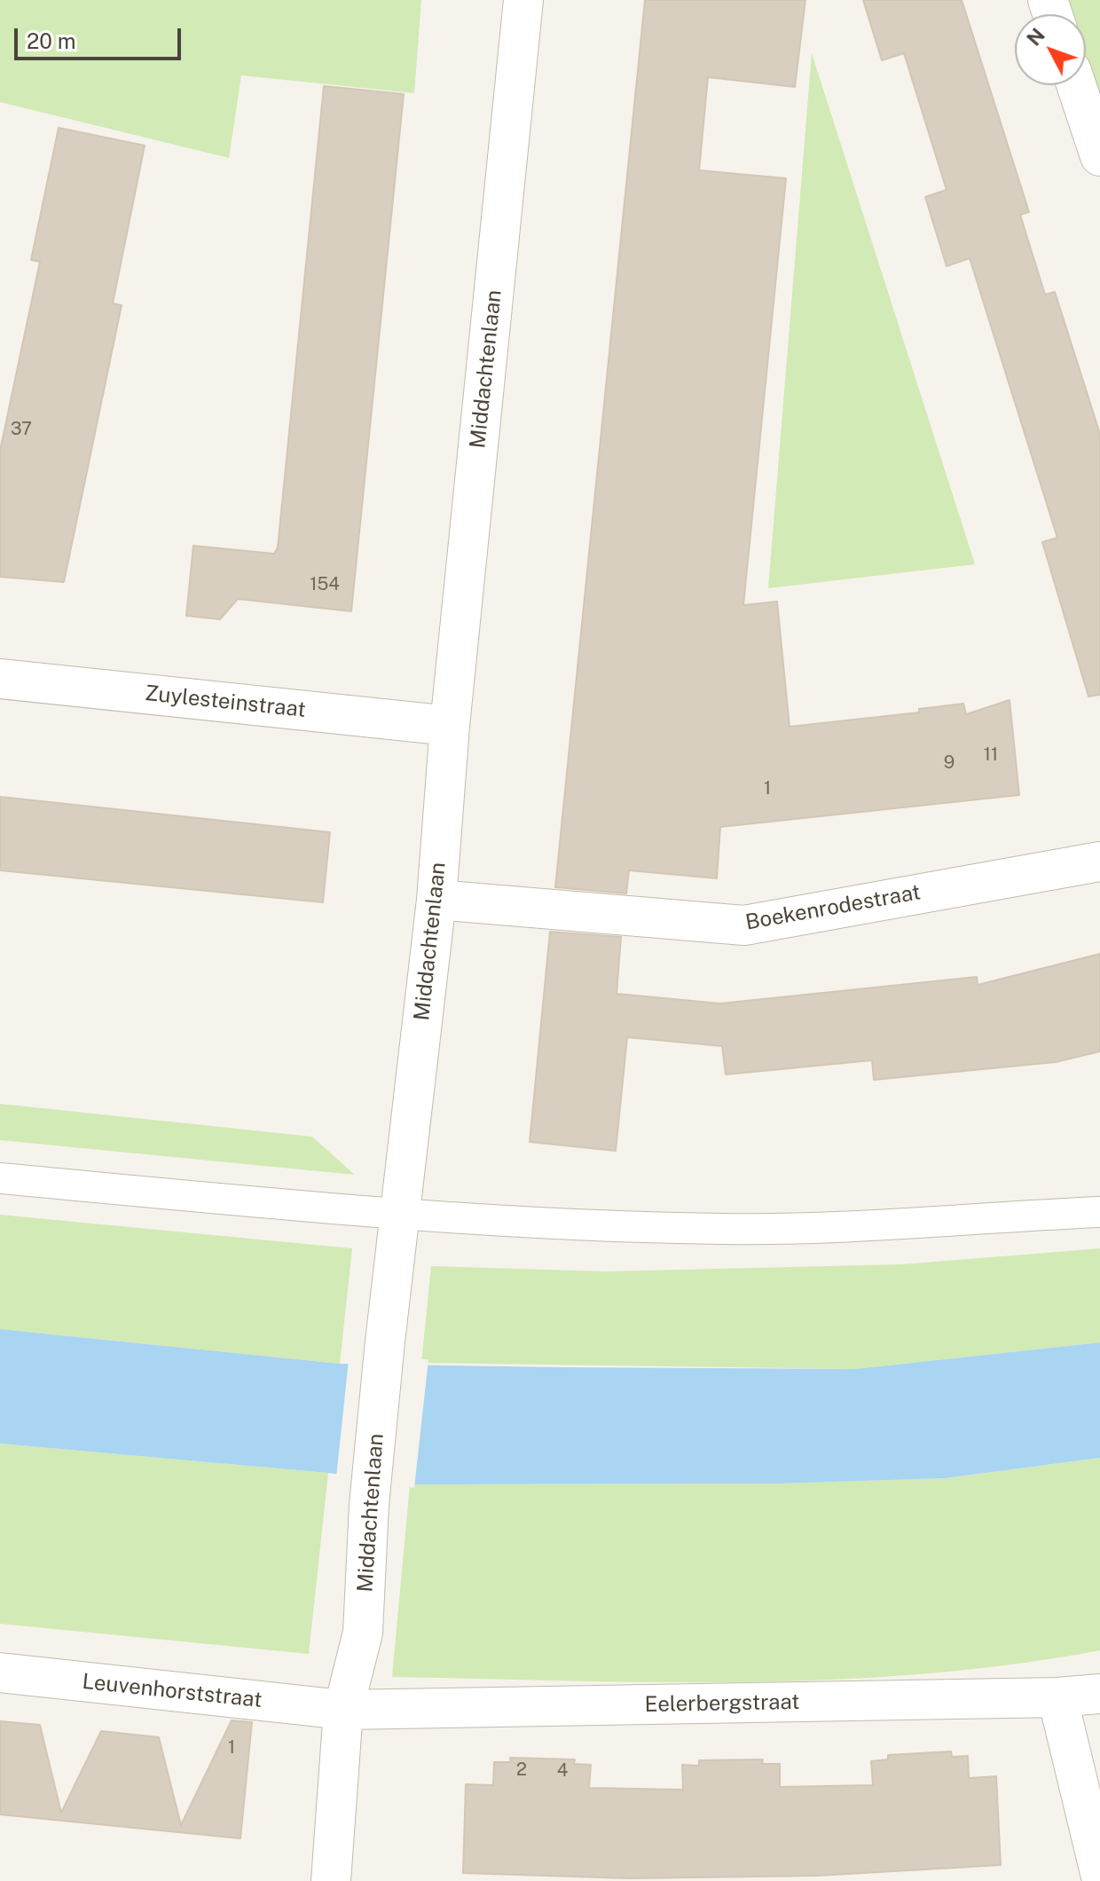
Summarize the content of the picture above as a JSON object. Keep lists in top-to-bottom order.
{
  "streets": {
    "street": [
      "Middachtenlaan",
      "Zuylesteinstraat",
      "Boekenrodestraat",
      "Leuvenhorststraat",
      "Eelerbergstraat"
    ]
  },
  "crossings": [
    ["Middachtenlaan", "Zuylesteinstraat"],
    ["Middachtenlaan", "Boekenrodestraat"],
    ["Middachtenlaan", "Leuvenhorststraat"],
    ["Middachtenlaan", "Eelerbergstraat"],
    ["Leuvenhorststraat", "Eelerbergstraat"]
  ],
  "house_numbers": [
    "37",
    "154",
    "11",
    "9",
    "1",
    "1",
    "2",
    "4"
  ],
  "scale_bar": "20 m",
  "north": "top left"
}
